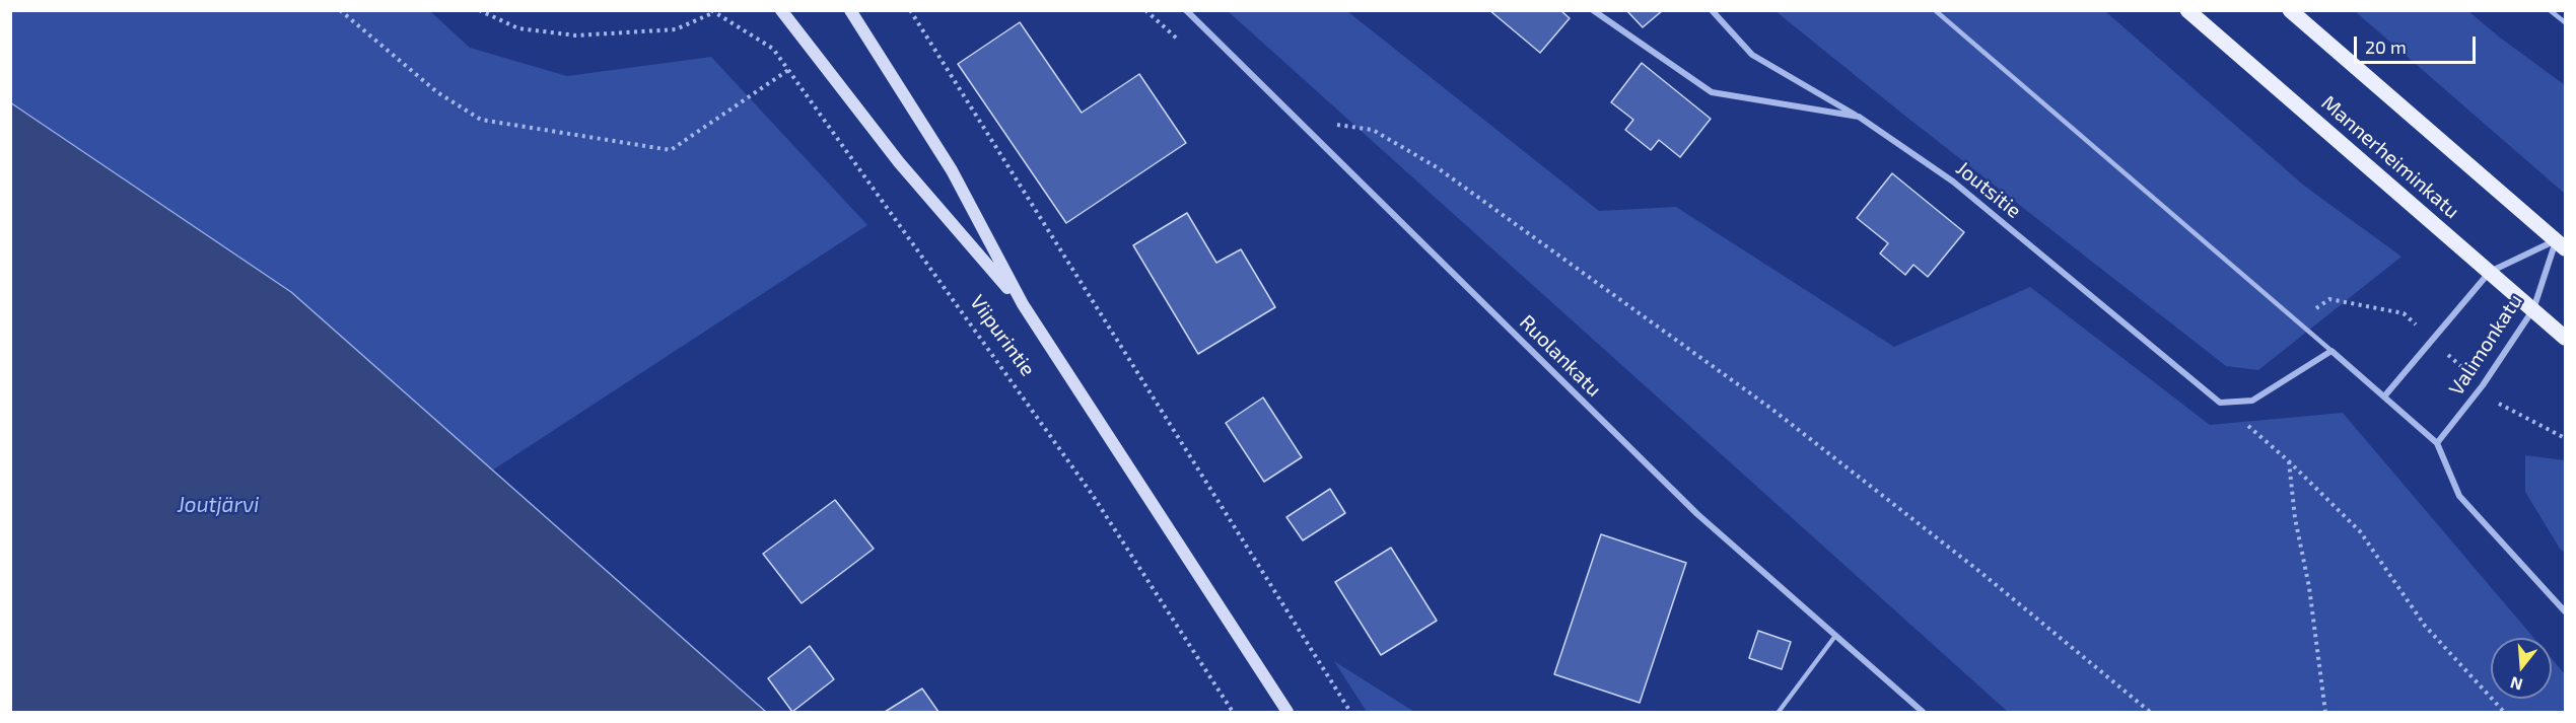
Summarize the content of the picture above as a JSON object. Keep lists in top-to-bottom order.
{
  "streets": {
    "main road": ["Mannerheiminkatu", "Viipurintie"],
    "street": ["Joutsitie", "Valimonkatu", "Ruolankatu"]
  },
  "crossings": [
    ["Mannerheiminkatu", "Valimonkatu"]
  ],
  "water": ["Joutjärvi"],
  "scale_bar": "20 m",
  "north": "bottom"
}
